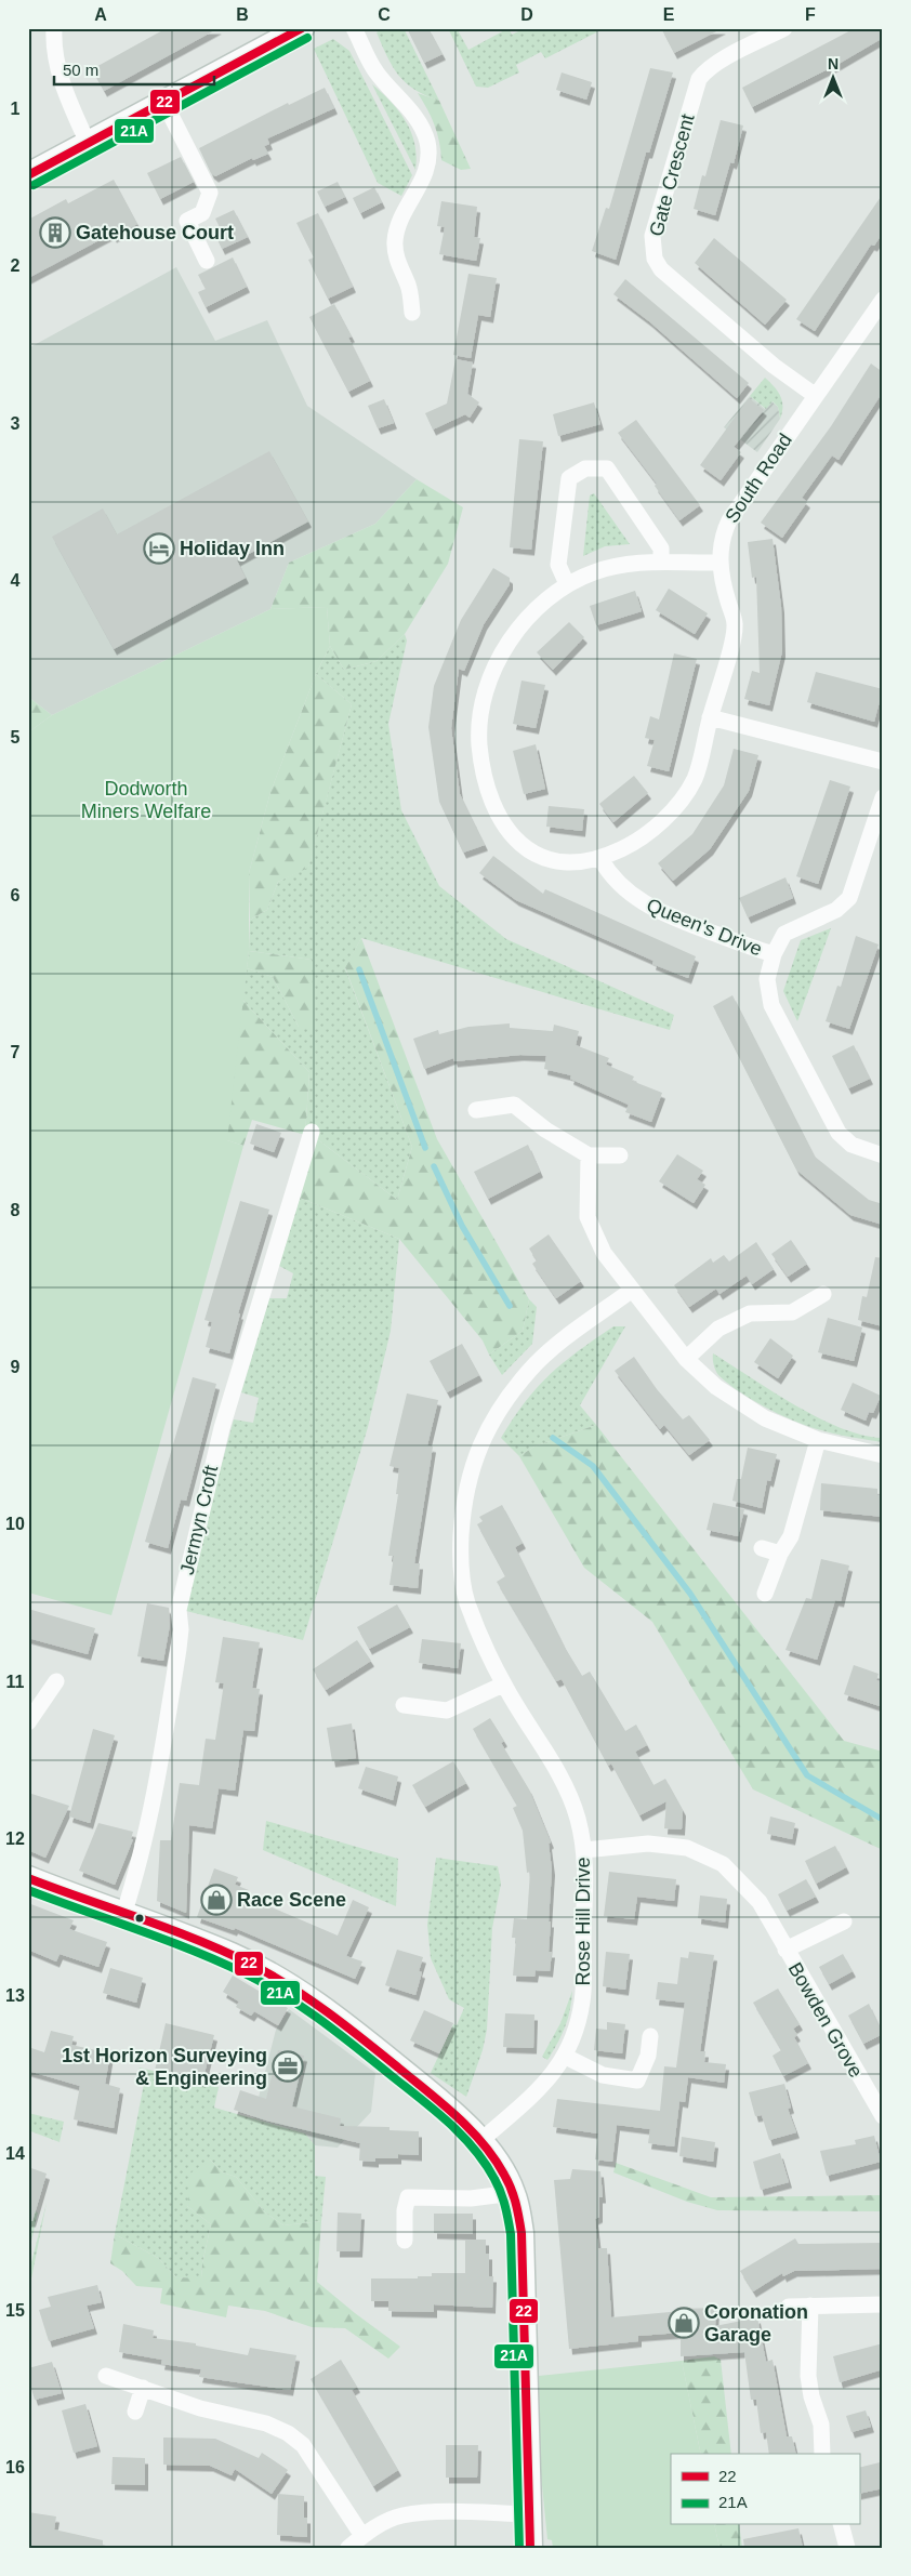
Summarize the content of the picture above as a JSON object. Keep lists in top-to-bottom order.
{
  "streets": {
    "street": [
      "Gate Crescent",
      "South Road",
      "Queen's Drive",
      "Jermyn Croft",
      "Rose Hill Drive",
      "Bowden Grove"
    ]
  },
  "crossings": [
    ["Gate Crescent", "South Road"],
    ["South Road", "Queen's Drive"],
    ["Rose Hill Drive", "Bowden Grove"]
  ],
  "parks": ["Dodworth Miners Welfare"],
  "places": {
    "building": ["Gatehouse Court"],
    "hotel": ["Holiday Inn"],
    "shop": ["Race Scene", "Coronation Garage"],
    "office": ["1st Horizon Surveying & Engineering"]
  },
  "lines": ["transit line 22", "transit line 21A"],
  "legend": ["22", "21A"],
  "scale_bar": "50 m",
  "north": "top",
  "grid": {
    "columns": [
      "A",
      "B",
      "C",
      "D",
      "E",
      "F"
    ],
    "rows": [
      "1",
      "2",
      "3",
      "4",
      "5",
      "6",
      "7",
      "8",
      "9",
      "10",
      "11",
      "12",
      "13",
      "14",
      "15",
      "16"
    ]
  }
}
